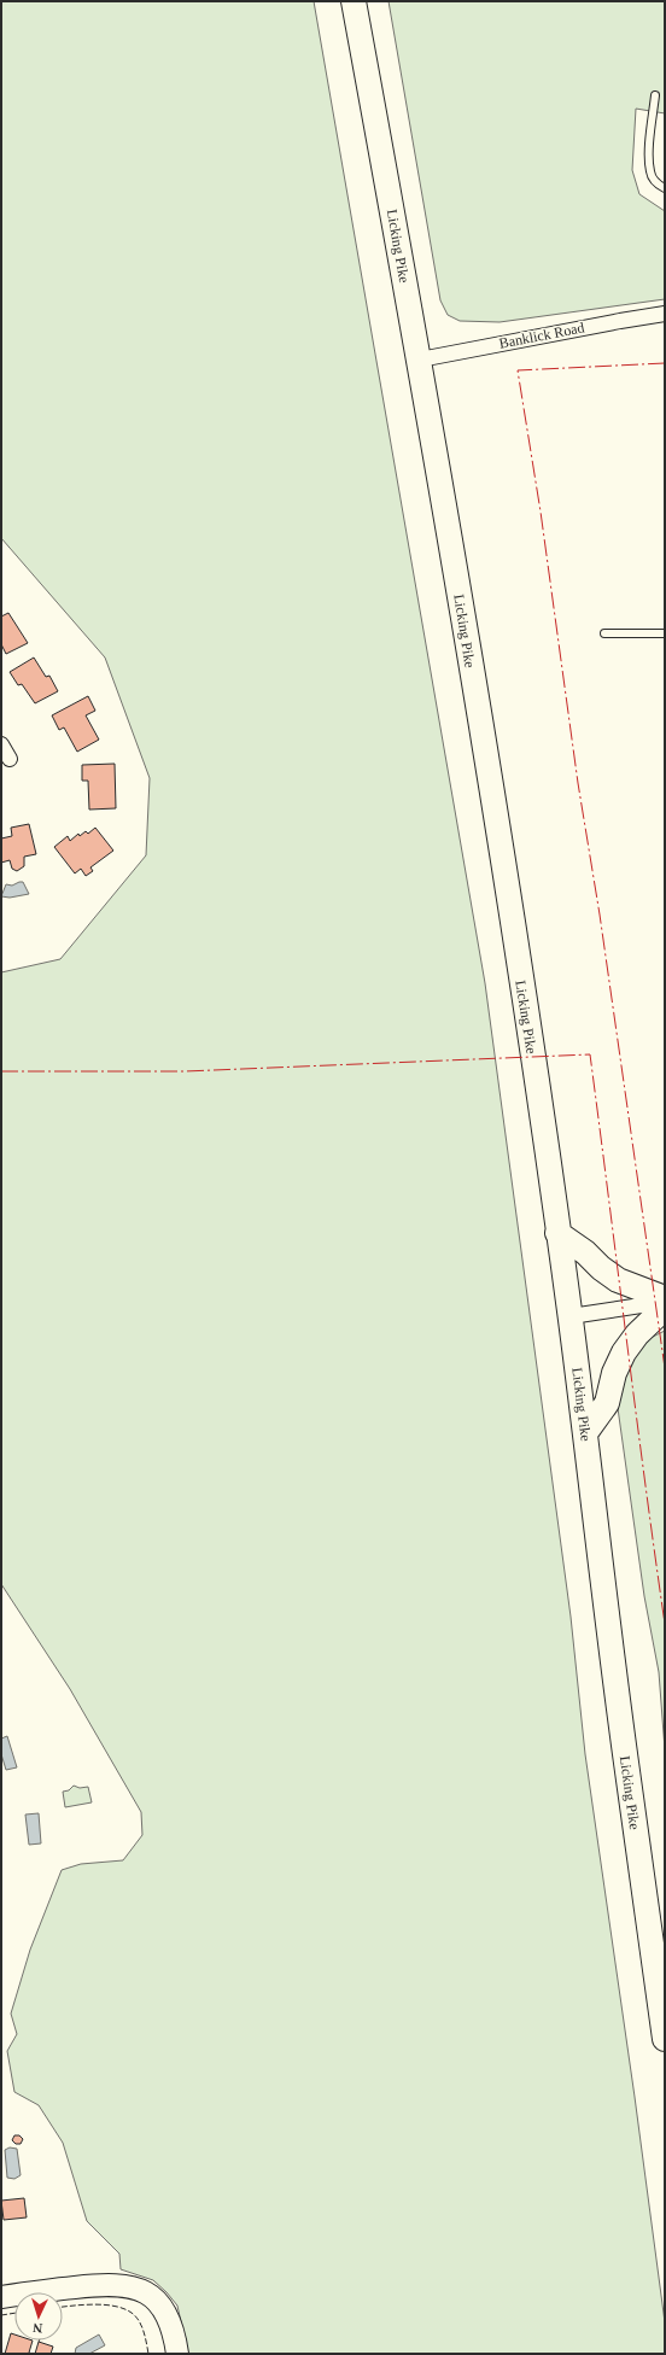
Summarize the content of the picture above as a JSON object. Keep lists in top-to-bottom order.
{
  "streets": {
    "main road": ["Licking Pike"],
    "street": ["Banklick Road"]
  },
  "crossings": [
    ["Licking Pike", "Banklick Road"]
  ],
  "north": "bottom"
}
